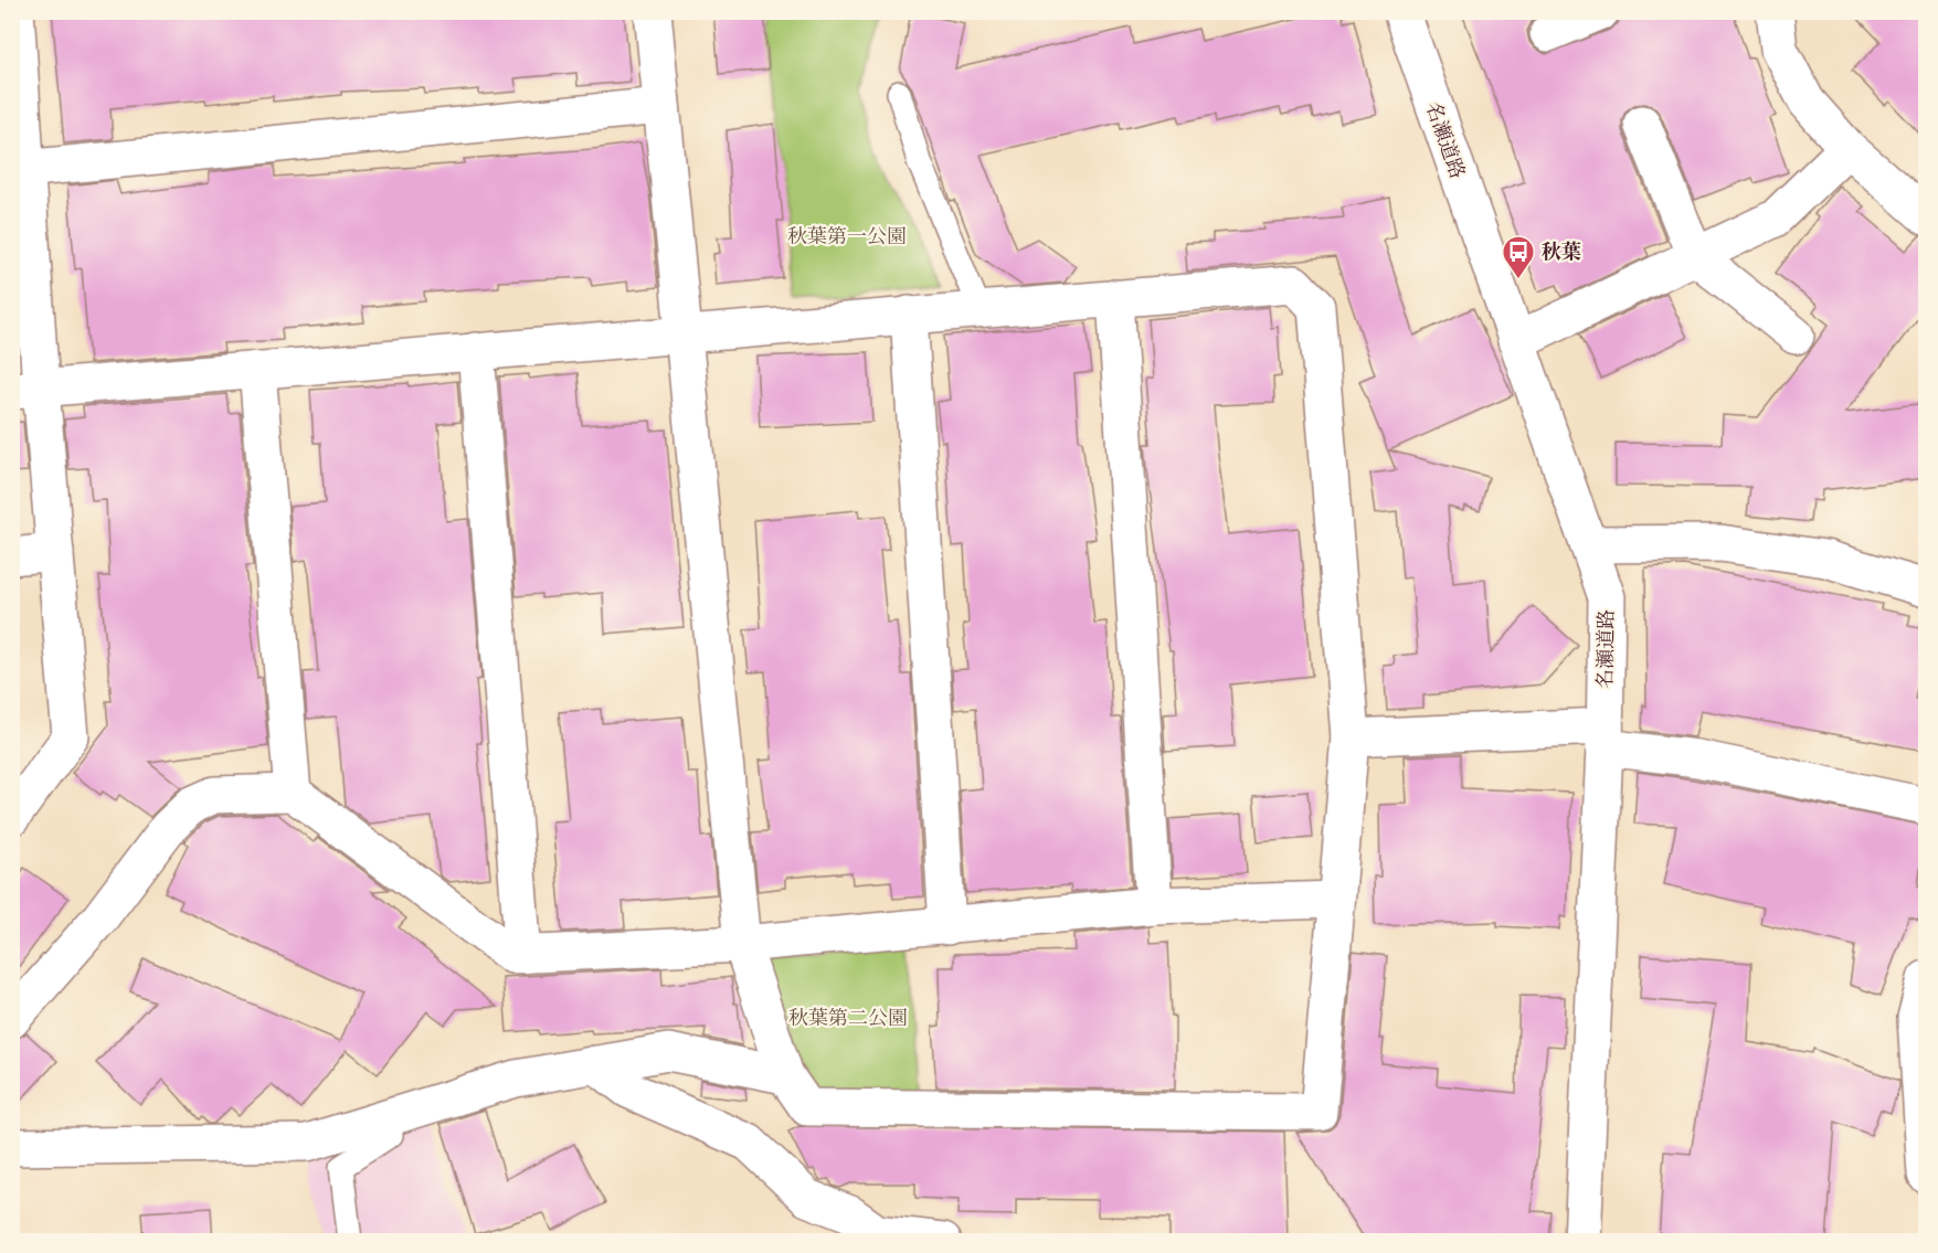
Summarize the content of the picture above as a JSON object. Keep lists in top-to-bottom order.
{
  "streets": {
    "street": ["名瀬道路"]
  },
  "parks": ["秋葉第一公園", "秋葉第二公園"],
  "places": {
    "bus stop": ["秋葉"]
  }
}
